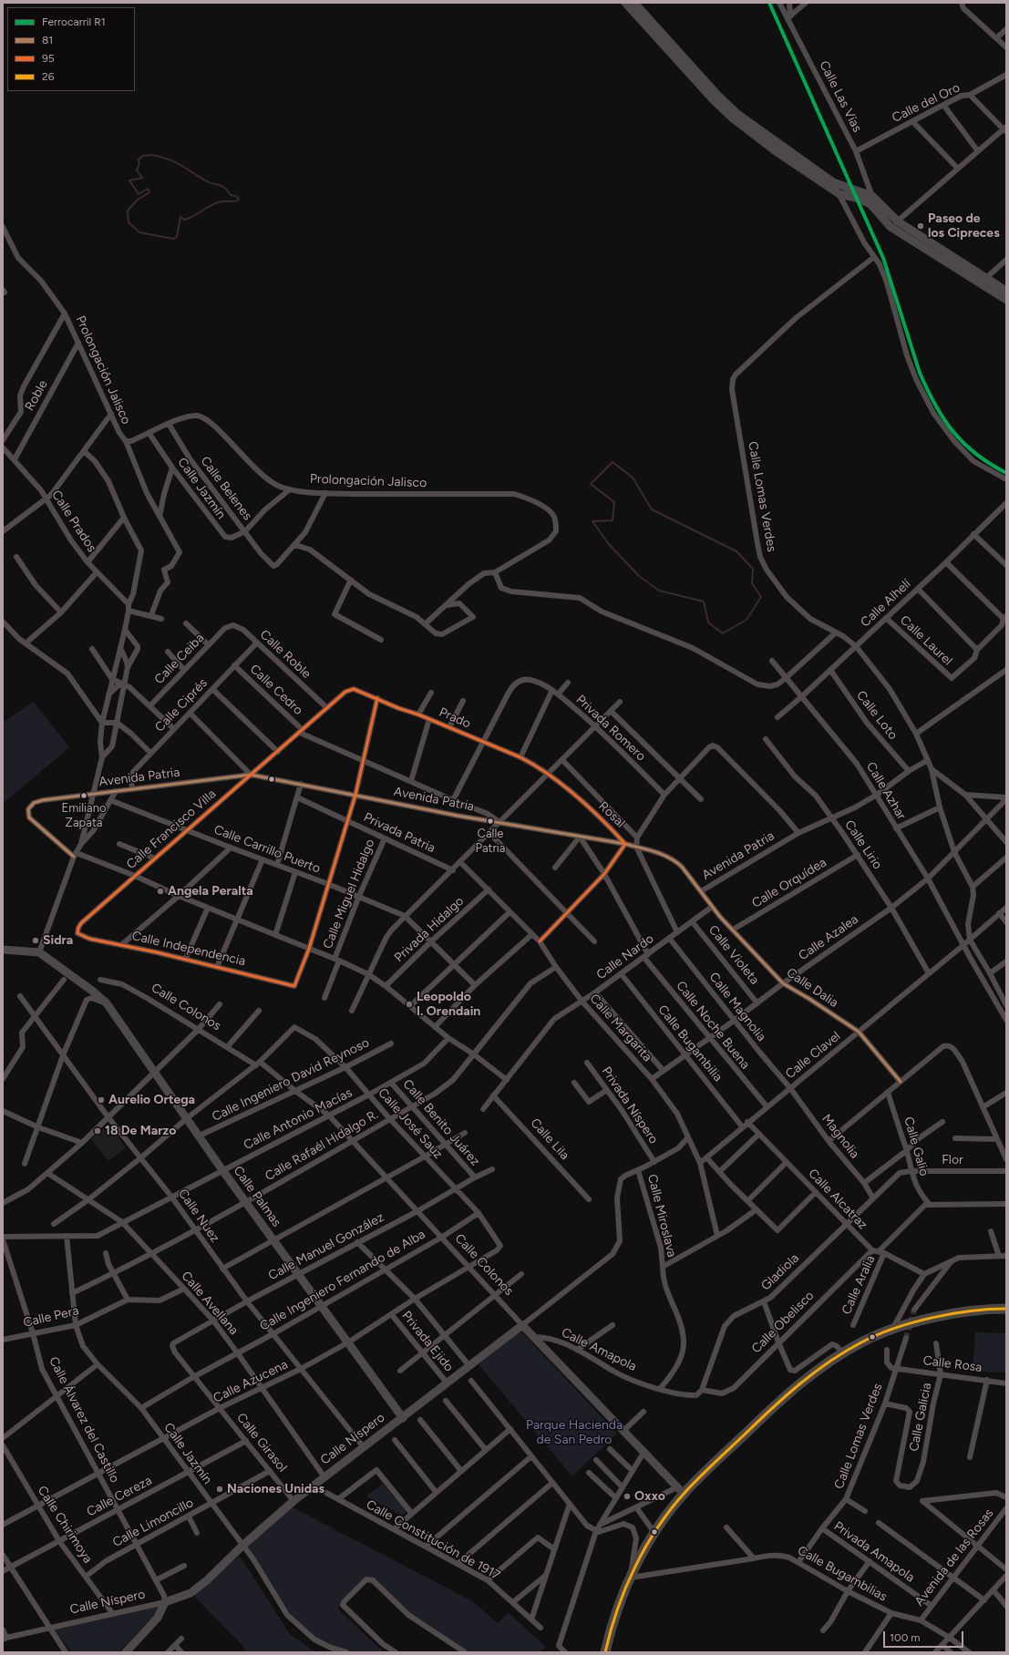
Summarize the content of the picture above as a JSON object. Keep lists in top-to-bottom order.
{
  "streets": {
    "street": [
      "Calle Las Vías",
      "Calle del Oro",
      "Prolongación Jalisco",
      "Roble",
      "Calle Jazmín",
      "Calle Belenes",
      "Calle Lomas Verdes",
      "Calle Prados",
      "Calle Alhelí",
      "Calle Laurel",
      "Calle Roble",
      "Calle Ceiba",
      "Calle Cedro",
      "Calle Ciprés",
      "Calle Loto",
      "Prado",
      "Privada Romero",
      "Avenida Patria",
      "Calle Azhar",
      "Rosal",
      "Calle Francisco Villa",
      "Privada Patria",
      "Calle Lirio",
      "Calle Carrillo Puerto",
      "Calle Orquídea",
      "Calle Miguel Hidalgo",
      "Privada Hidalgo",
      "Calle Azalea",
      "Calle Independencia",
      "Calle Violeta",
      "Calle Nardo",
      "Calle Dalia",
      "Calle Colonos",
      "Calle Magnolia",
      "Calle Noche Buena",
      "Calle Margarita",
      "Calle Bugambilia",
      "Calle Clavel",
      "Calle Ingeniero David Reynoso",
      "Privada Níspero",
      "Calle Antonio Macías",
      "Calle Benito Juárez",
      "Calle José Sauz",
      "Magnolia",
      "Calle Lila",
      "Calle Rafaél Hidalgo R.",
      "Calle Galio",
      "Flor",
      "Calle Palmas",
      "Calle Alcatraz",
      "Calle Nuez",
      "Calle Miroslava",
      "Calle Manuel González",
      "Gladiola",
      "Calle Ingeniero Fernando de Alba",
      "Calle Aralia",
      "Calle Avellana",
      "Calle Pera",
      "Calle Obelisco",
      "Privada Ejido",
      "Calle Amapola",
      "Calle Rosa",
      "Calle Azucena",
      "Calle Galicia",
      "Calle Álvarez del Castillo",
      "Calle Níspero",
      "Calle Girasol",
      "Calle Cereza",
      "Calle Limoncillo",
      "Calle Chirimoya",
      "Calle Constitución de 1917",
      "Privada Amapola",
      "Avenida de las Rosas",
      "Calle Bugambilias"
    ]
  },
  "crossings": [
    ["Calle Las Vías", "Calle del Oro"],
    ["Prolongación Jalisco", "Roble"],
    ["Prolongación Jalisco", "Calle Jazmín"],
    ["Prolongación Jalisco", "Calle Belenes"],
    ["Roble", "Calle Prados"],
    ["Calle Jazmín", "Calle Belenes"],
    ["Calle Jazmín", "Calle Antonio Macías"],
    ["Calle Jazmín", "Calle Rafaél Hidalgo R."],
    ["Calle Jazmín", "Calle Ingeniero Fernando de Alba"],
    ["Calle Jazmín", "Calle Pera"],
    ["Calle Jazmín", "Calle Azucena"],
    ["Calle Jazmín", "Calle Níspero"],
    ["Calle Jazmín", "Calle Cereza"],
    ["Calle Jazmín", "Calle Limoncillo"],
    ["Calle Lomas Verdes", "Calle Alhelí"],
    ["Calle Lomas Verdes", "Avenida Patria"],
    ["Calle Lomas Verdes", "Calle Azalea"],
    ["Calle Lomas Verdes", "Calle Rosa"],
    ["Calle Lomas Verdes", "Calle Galicia"],
    ["Calle Lomas Verdes", "Privada Amapola"],
    ["Calle Lomas Verdes", "Calle Bugambilias"],
    ["Calle Alhelí", "Calle Laurel"],
    ["Calle Alhelí", "Calle Loto"],
    ["Calle Alhelí", "Calle Azhar"],
    ["Calle Roble", "Calle Ceiba"],
    ["Calle Roble", "Calle Ciprés"],
    ["Calle Roble", "Calle Francisco Villa"],
    ["Calle Cedro", "Calle Ciprés"],
    ["Calle Cedro", "Calle Francisco Villa"],
    ["Calle Ciprés", "Avenida Patria"],
    ["Calle Loto", "Avenida Patria"],
    ["Prado", "Privada Romero"],
    ["Prado", "Rosal"],
    ["Prado", "Calle Francisco Villa"],
    ["Avenida Patria", "Calle Azhar"],
    ["Avenida Patria", "Rosal"],
    ["Avenida Patria", "Calle Francisco Villa"],
    ["Avenida Patria", "Calle Lirio"],
    ["Avenida Patria", "Calle Dalia"],
    ["Avenida Patria", "Calle Noche Buena"],
    ["Calle Azhar", "Calle Azalea"],
    ["Calle Azhar", "Calle Clavel"],
    ["Calle Francisco Villa", "Calle Carrillo Puerto"],
    ["Calle Francisco Villa", "Calle Independencia"],
    ["Privada Patria", "Calle Miguel Hidalgo"],
    ["Calle Lirio", "Calle Orquídea"],
    ["Calle Lirio", "Calle Azalea"],
    ["Calle Lirio", "Calle Clavel"],
    ["Calle Carrillo Puerto", "Calle Miguel Hidalgo"],
    ["Calle Carrillo Puerto", "Privada Hidalgo"],
    ["Calle Orquídea", "Calle Dalia"],
    ["Privada Hidalgo", "Calle Margarita"],
    ["Calle Azalea", "Calle Violeta"],
    ["Calle Azalea", "Calle Dalia"],
    ["Calle Azalea", "Calle Magnolia"],
    ["Calle Azalea", "Calle Noche Buena"],
    ["Calle Azalea", "Calle Margarita"],
    ["Calle Azalea", "Calle Bugambilia"],
    ["Calle Violeta", "Calle Nardo"],
    ["Calle Nardo", "Calle Dalia"],
    ["Calle Nardo", "Calle Magnolia"],
    ["Calle Nardo", "Calle Noche Buena"],
    ["Calle Nardo", "Calle Margarita"],
    ["Calle Nardo", "Calle Bugambilia"],
    ["Calle Nardo", "Calle Lila"],
    ["Calle Dalia", "Calle Clavel"],
    ["Calle Colonos", "Calle Ingeniero David Reynoso"],
    ["Calle Colonos", "Calle Antonio Macías"],
    ["Calle Colonos", "Calle José Sauz"],
    ["Calle Colonos", "Calle Rafaél Hidalgo R."],
    ["Calle Colonos", "Calle Manuel González"],
    ["Calle Colonos", "Calle Ingeniero Fernando de Alba"],
    ["Calle Colonos", "Calle Amapola"],
    ["Calle Colonos", "Calle Azucena"],
    ["Calle Colonos", "Calle Níspero"],
    ["Calle Magnolia", "Calle Clavel"],
    ["Calle Magnolia", "Magnolia"],
    ["Calle Noche Buena", "Calle Clavel"],
    ["Calle Margarita", "Calle Clavel"],
    ["Calle Margarita", "Calle Rafaél Hidalgo R."],
    ["Calle Bugambilia", "Calle Clavel"],
    ["Calle Clavel", "Magnolia"],
    ["Calle Clavel", "Calle Alcatraz"],
    ["Calle Ingeniero David Reynoso", "Calle José Sauz"],
    ["Calle Ingeniero David Reynoso", "Calle Palmas"],
    ["Calle Antonio Macías", "Calle Benito Juárez"],
    ["Calle Antonio Macías", "Calle José Sauz"],
    ["Calle Antonio Macías", "Calle Palmas"],
    ["Calle Antonio Macías", "Calle Nuez"],
    ["Calle Antonio Macías", "Calle Avellana"],
    ["Calle Benito Juárez", "Calle Rafaél Hidalgo R."],
    ["Calle Benito Juárez", "Calle Manuel González"],
    ["Calle José Sauz", "Calle Rafaél Hidalgo R."],
    ["Calle José Sauz", "Calle Manuel González"],
    ["Calle José Sauz", "Calle Ingeniero Fernando de Alba"],
    ["Calle José Sauz", "Calle Azucena"],
    ["Magnolia", "Gladiola"],
    ["Calle Rafaél Hidalgo R.", "Calle Palmas"],
    ["Calle Rafaél Hidalgo R.", "Calle Nuez"],
    ["Calle Rafaél Hidalgo R.", "Calle Avellana"],
    ["Calle Galio", "Flor"],
    ["Calle Galio", "Calle Obelisco"],
    ["Flor", "Gladiola"],
    ["Calle Palmas", "Calle Manuel González"],
    ["Calle Palmas", "Calle Ingeniero Fernando de Alba"],
    ["Calle Palmas", "Calle Azucena"],
    ["Calle Palmas", "Calle Níspero"],
    ["Calle Alcatraz", "Gladiola"],
    ["Calle Alcatraz", "Calle Aralia"],
    ["Calle Alcatraz", "Calle Obelisco"],
    ["Calle Nuez", "Calle Manuel González"],
    ["Calle Nuez", "Calle Ingeniero Fernando de Alba"],
    ["Calle Nuez", "Calle Azucena"],
    ["Calle Nuez", "Calle Níspero"],
    ["Calle Miroslava", "Calle Amapola"],
    ["Calle Miroslava", "Calle Níspero"],
    ["Calle Manuel González", "Calle Avellana"],
    ["Calle Manuel González", "Calle Girasol"],
    ["Gladiola", "Calle Obelisco"],
    ["Gladiola", "Calle Amapola"],
    ["Calle Ingeniero Fernando de Alba", "Calle Avellana"],
    ["Calle Ingeniero Fernando de Alba", "Calle Girasol"],
    ["Calle Aralia", "Calle Obelisco"],
    ["Calle Avellana", "Calle Pera"],
    ["Calle Avellana", "Calle Azucena"],
    ["Calle Avellana", "Calle Níspero"],
    ["Calle Pera", "Calle Álvarez del Castillo"],
    ["Privada Ejido", "Calle Azucena"],
    ["Privada Ejido", "Calle Níspero"],
    ["Calle Rosa", "Calle Galicia"],
    ["Calle Azucena", "Calle Álvarez del Castillo"],
    ["Calle Azucena", "Calle Girasol"],
    ["Calle Azucena", "Calle Chirimoya"],
    ["Calle Álvarez del Castillo", "Calle Níspero"],
    ["Calle Álvarez del Castillo", "Calle Cereza"],
    ["Calle Álvarez del Castillo", "Calle Limoncillo"],
    ["Calle Níspero", "Calle Girasol"],
    ["Calle Níspero", "Calle Chirimoya"],
    ["Calle Girasol", "Calle Cereza"],
    ["Calle Girasol", "Calle Limoncillo"],
    ["Calle Cereza", "Calle Chirimoya"],
    ["Calle Limoncillo", "Calle Chirimoya"],
    ["Privada Amapola", "Avenida de las Rosas"],
    ["Avenida de las Rosas", "Calle Bugambilias"]
  ],
  "parks": ["Parque Hacienda de San Pedro"],
  "places": [
    "Paseo de los Cipreces",
    "Emiliano Zapata",
    "Calle Patria",
    "Angela Peralta",
    "Sidra",
    "Leopoldo I. Orendain",
    "Aurelio Ortega",
    "18 De Marzo",
    "Naciones Unidas",
    "Oxxo"
  ],
  "lines": [
    "rail line R1",
    "transit line 95",
    "transit line 81",
    "transit line 26"
  ],
  "legend": [
    "Ferrocarril R1",
    "81",
    "95",
    "26"
  ],
  "scale_bar": "100 m"
}
